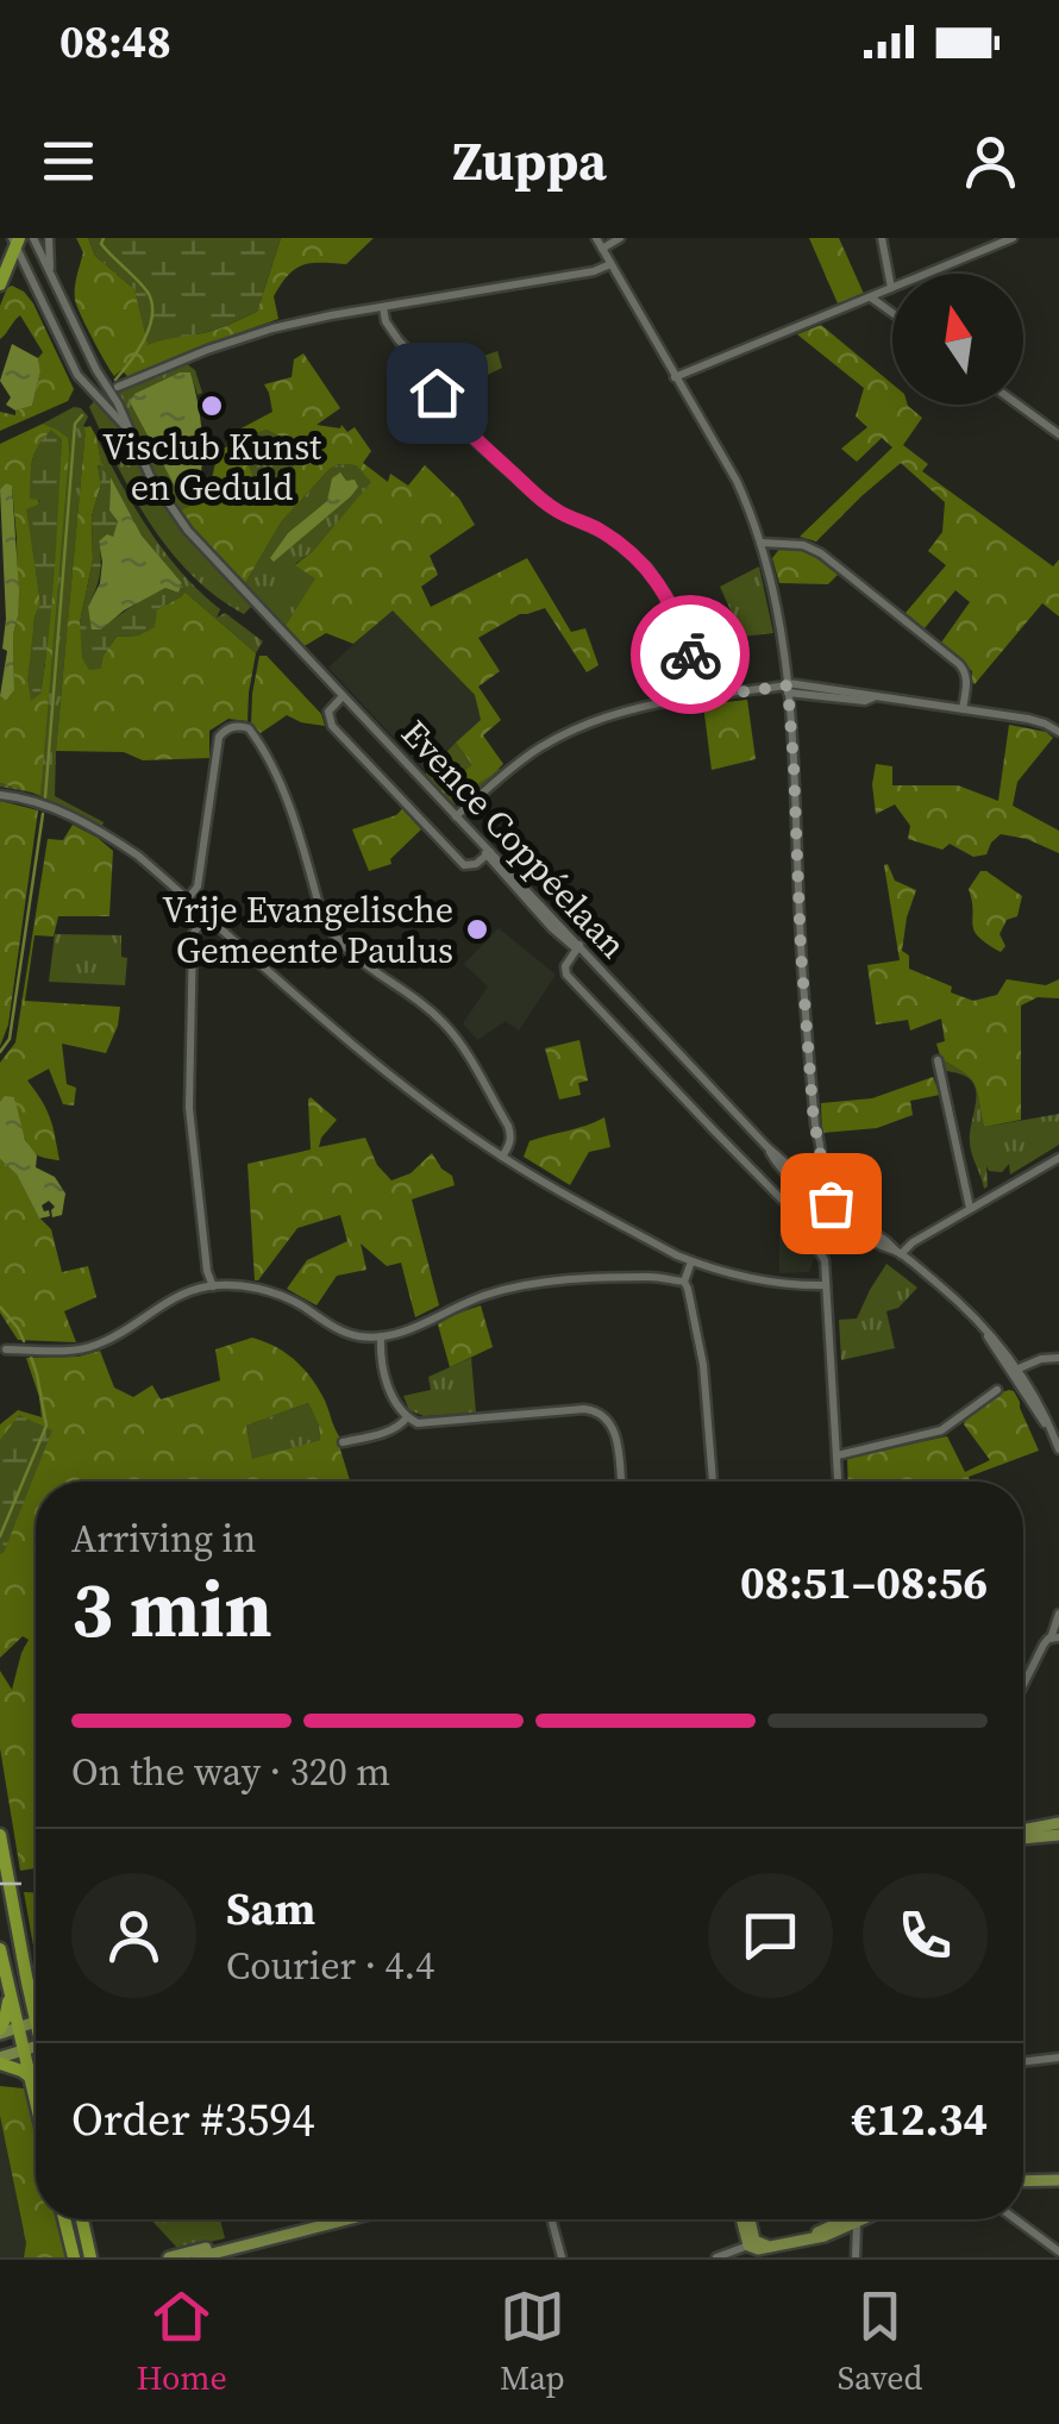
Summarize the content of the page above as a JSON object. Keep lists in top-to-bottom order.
{
  "streets": {
    "street": ["Evence Coppéelaan"]
  },
  "places": ["Visclub Kunst en Geduld", "Vrije Evangelische Gemeente Paulus"],
  "north": "top",
  "page": {
    "status": "08:48",
    "header": "Zuppa",
    "heading": ["3 min", "Arriving in", "08:51–08:56"],
    "panel": [
      "Sam",
      "Courier · 4.4",
      "Order #3594",
      "€12.34"
    ],
    "bar": "On the way · 320 m",
    "tabs": ["Home", "Map", "Saved"]
  }
}
